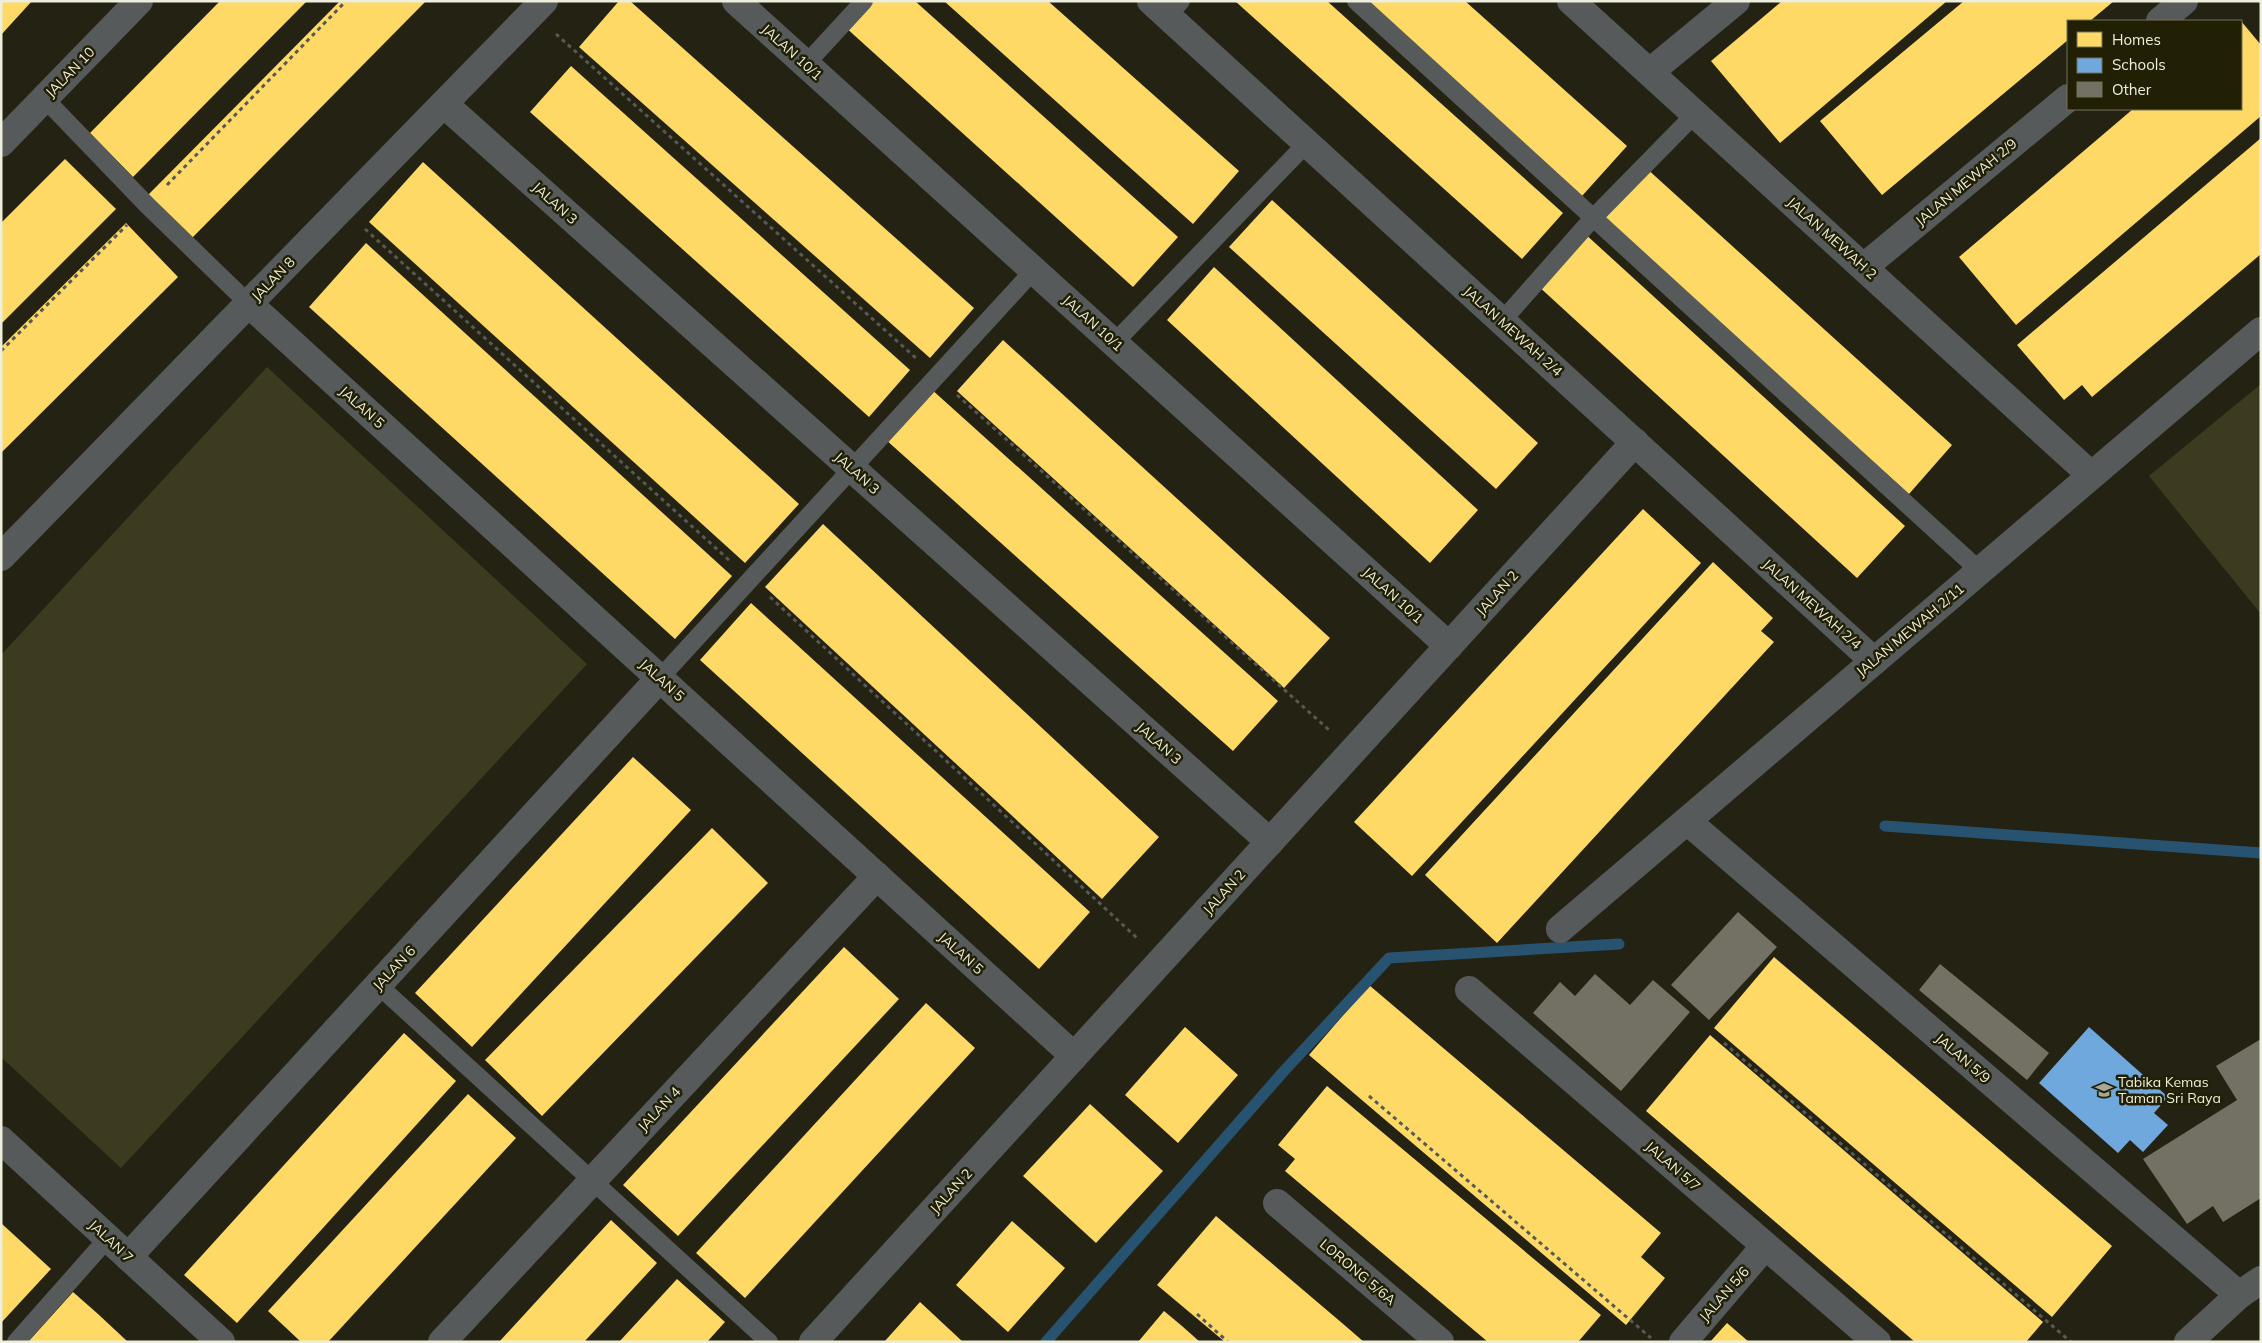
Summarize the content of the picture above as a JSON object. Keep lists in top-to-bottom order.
{
  "streets": {
    "street": [
      "JALAN 10/1",
      "JALAN 10",
      "JALAN MEWAH 2/9",
      "JALAN 3",
      "JALAN MEWAH 2",
      "JALAN 8",
      "JALAN MEWAH 2/4",
      "JALAN 5",
      "JALAN 2",
      "JALAN MEWAH 2/11",
      "JALAN 6",
      "JALAN 5/9",
      "JALAN 4",
      "JALAN 5/7",
      "JALAN 7",
      "LORONG 5/6A",
      "JALAN 5/6"
    ]
  },
  "crossings": [
    ["JALAN 10/1", "JALAN 2"],
    ["JALAN MEWAH 2/9", "JALAN MEWAH 2"],
    ["JALAN 3", "JALAN 8"],
    ["JALAN 3", "JALAN 2"],
    ["JALAN MEWAH 2", "JALAN MEWAH 2/11"],
    ["JALAN 8", "JALAN 5"],
    ["JALAN MEWAH 2/4", "JALAN 2"],
    ["JALAN MEWAH 2/4", "JALAN MEWAH 2/11"],
    ["JALAN 5", "JALAN 2"],
    ["JALAN 5", "JALAN 6"],
    ["JALAN 5", "JALAN 4"],
    ["JALAN MEWAH 2/11", "JALAN 5/9"],
    ["JALAN 6", "JALAN 7"],
    ["JALAN 5/7", "JALAN 5/6"]
  ],
  "places": {
    "school or university": ["Tabika Kemas Taman Sri Raya"]
  },
  "legend": ["Homes", "Schools", "Other"]
}
